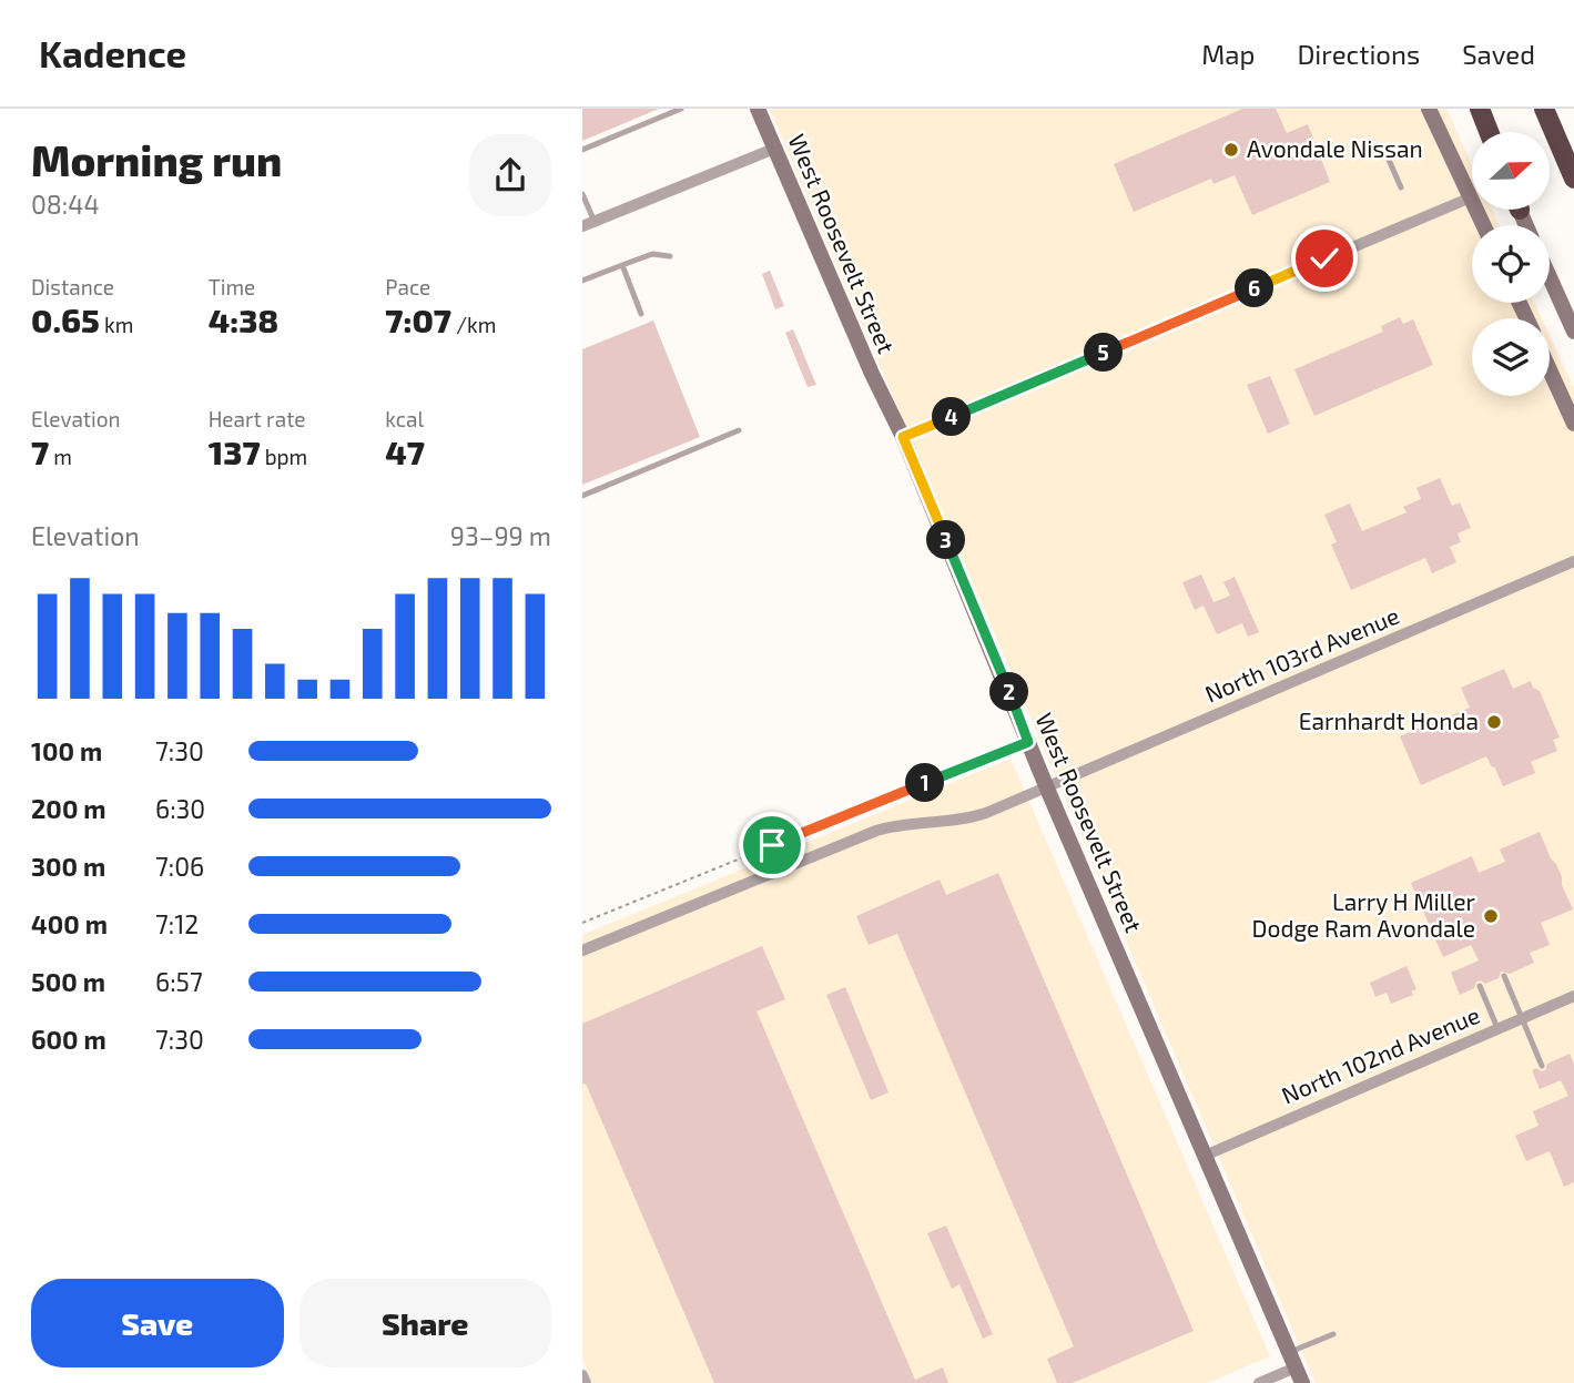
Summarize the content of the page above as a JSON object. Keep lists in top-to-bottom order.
{
  "streets": {
    "street": ["West Roosevelt Street", "North 103rd Avenue", "North 102nd Avenue"]
  },
  "crossings": [
    ["West Roosevelt Street", "North 103rd Avenue"],
    ["West Roosevelt Street", "North 102nd Avenue"]
  ],
  "places": ["Avondale Nissan", "Earnhardt Honda", "Larry H Miller Dodge Ram Avondale"],
  "north": "right",
  "page": {
    "header": "Kadence",
    "nav": ["Map", "Directions", "Saved"],
    "heading": ["Morning run", "08:44"],
    "stats": [
      ["Distance", "0.65 km"],
      ["Time", "4:38"],
      ["Pace", "7:07 /km"],
      ["Elevation", "7 m"],
      ["Heart rate", "137 bpm"],
      ["kcal", "47"]
    ],
    "pins": [
      "6",
      "5",
      "4",
      "3",
      "2",
      "1"
    ],
    "chart": ["Elevation", "93–99 m"],
    "list": [
      {
        "name": "100 m",
        "note": "7:30"
      },
      {
        "name": "200 m",
        "note": "6:30"
      },
      {
        "name": "300 m",
        "note": "7:06"
      },
      {
        "name": "400 m",
        "note": "7:12"
      },
      {
        "name": "500 m",
        "note": "6:57"
      },
      {
        "name": "600 m",
        "note": "7:30"
      }
    ],
    "buttons": ["Save", "Share"]
  }
}
